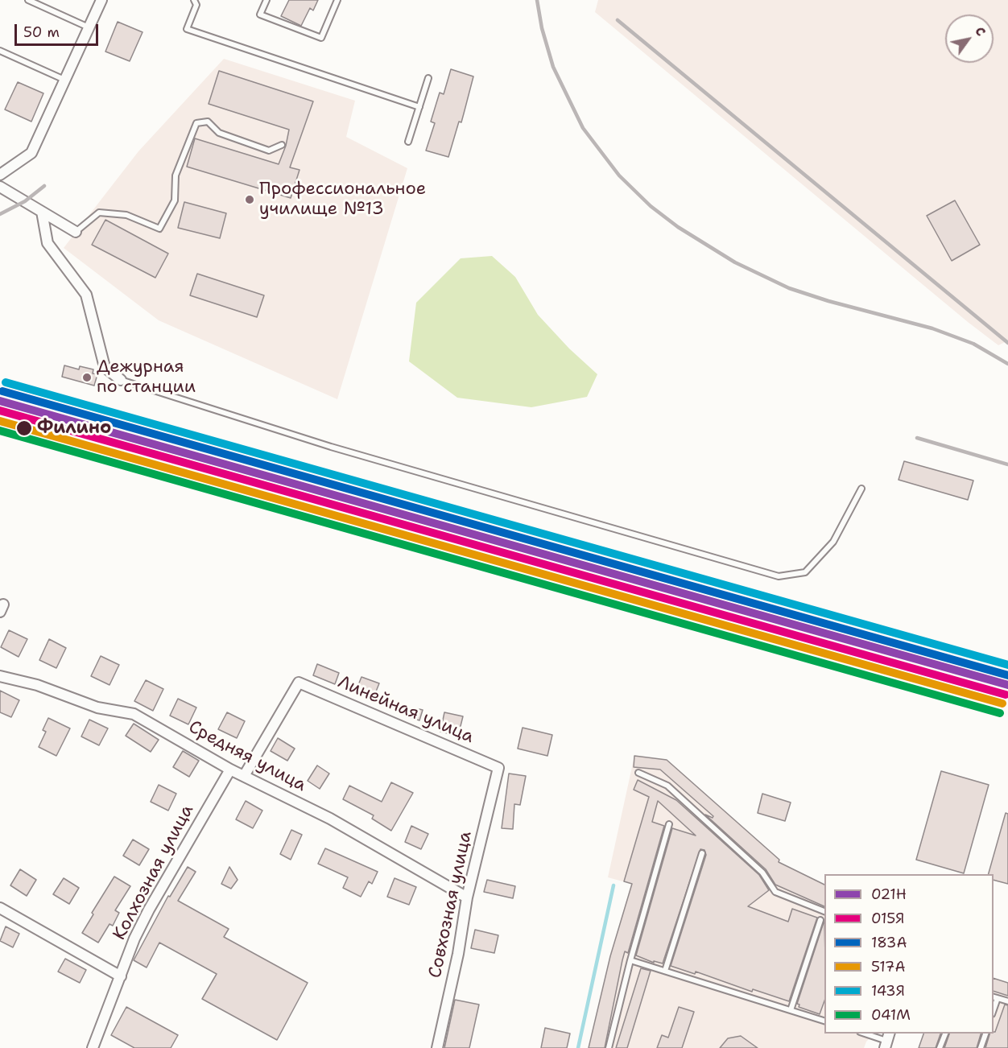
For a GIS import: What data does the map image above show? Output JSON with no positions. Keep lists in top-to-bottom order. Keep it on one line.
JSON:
{"streets":{"street":["Линейная улица","Средняя улица","Колхозная улица","Совхозная улица"]},"crossings":[["Линейная улица","Средняя улица"],["Линейная улица","Совхозная улица"],["Средняя улица","Колхозная улица"],["Средняя улица","Совхозная улица"]],"places":["Профессиональное училище №13","Дежурная по станции","Филино"],"lines":["transit line 143Я","transit line 183А","transit line 021Н","transit line 015Я","transit line 517А","transit line 041М"],"legend":["021Н","015Я","183А","517А","143Я","041М"],"scale_bar":"50 m","north":"top right"}
